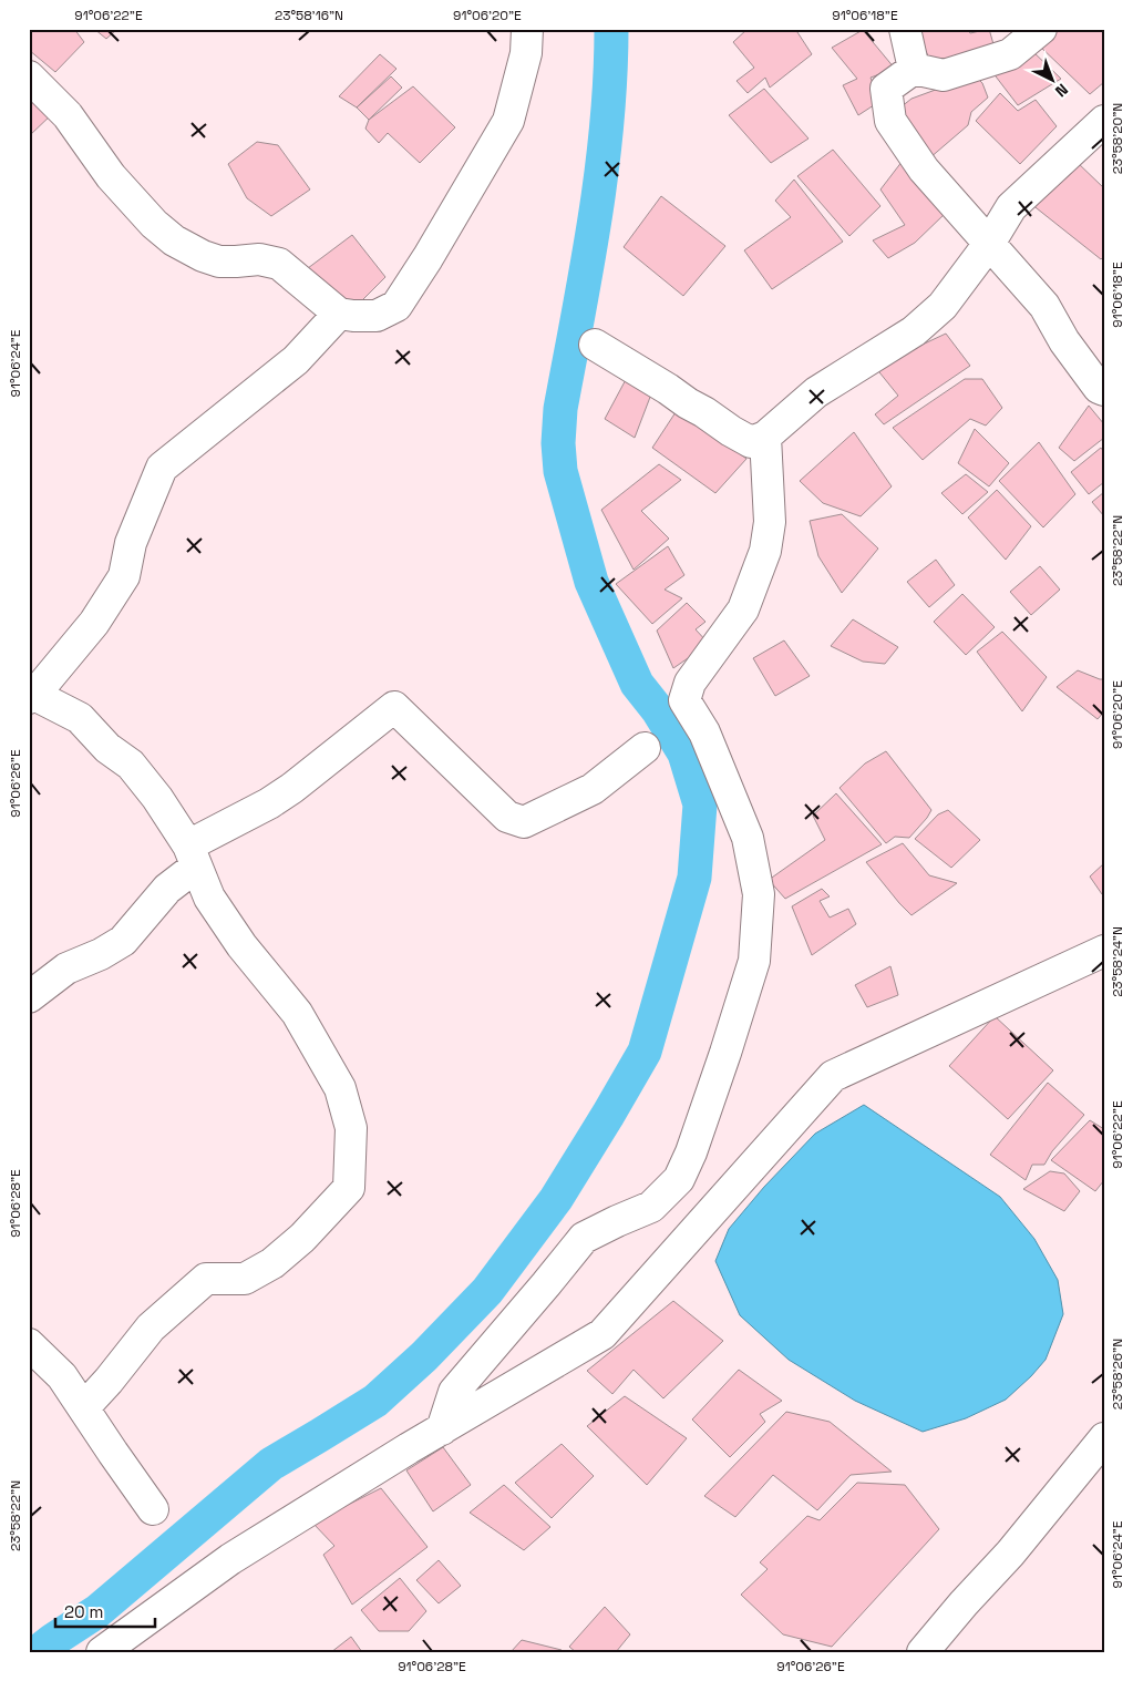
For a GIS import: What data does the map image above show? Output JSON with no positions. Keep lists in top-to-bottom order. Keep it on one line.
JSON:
{"scale_bar":"20 m","north":"bottom right","coordinates":["91°06'22\"E","23°58'16\"N","91°06'20\"E","91°06'18\"E","23°58'20\"N","91°06'24\"E","23°58'22\"N","91°06'26\"E","23°58'24\"N","91°06'28\"E","23°58'26\"N"]}
